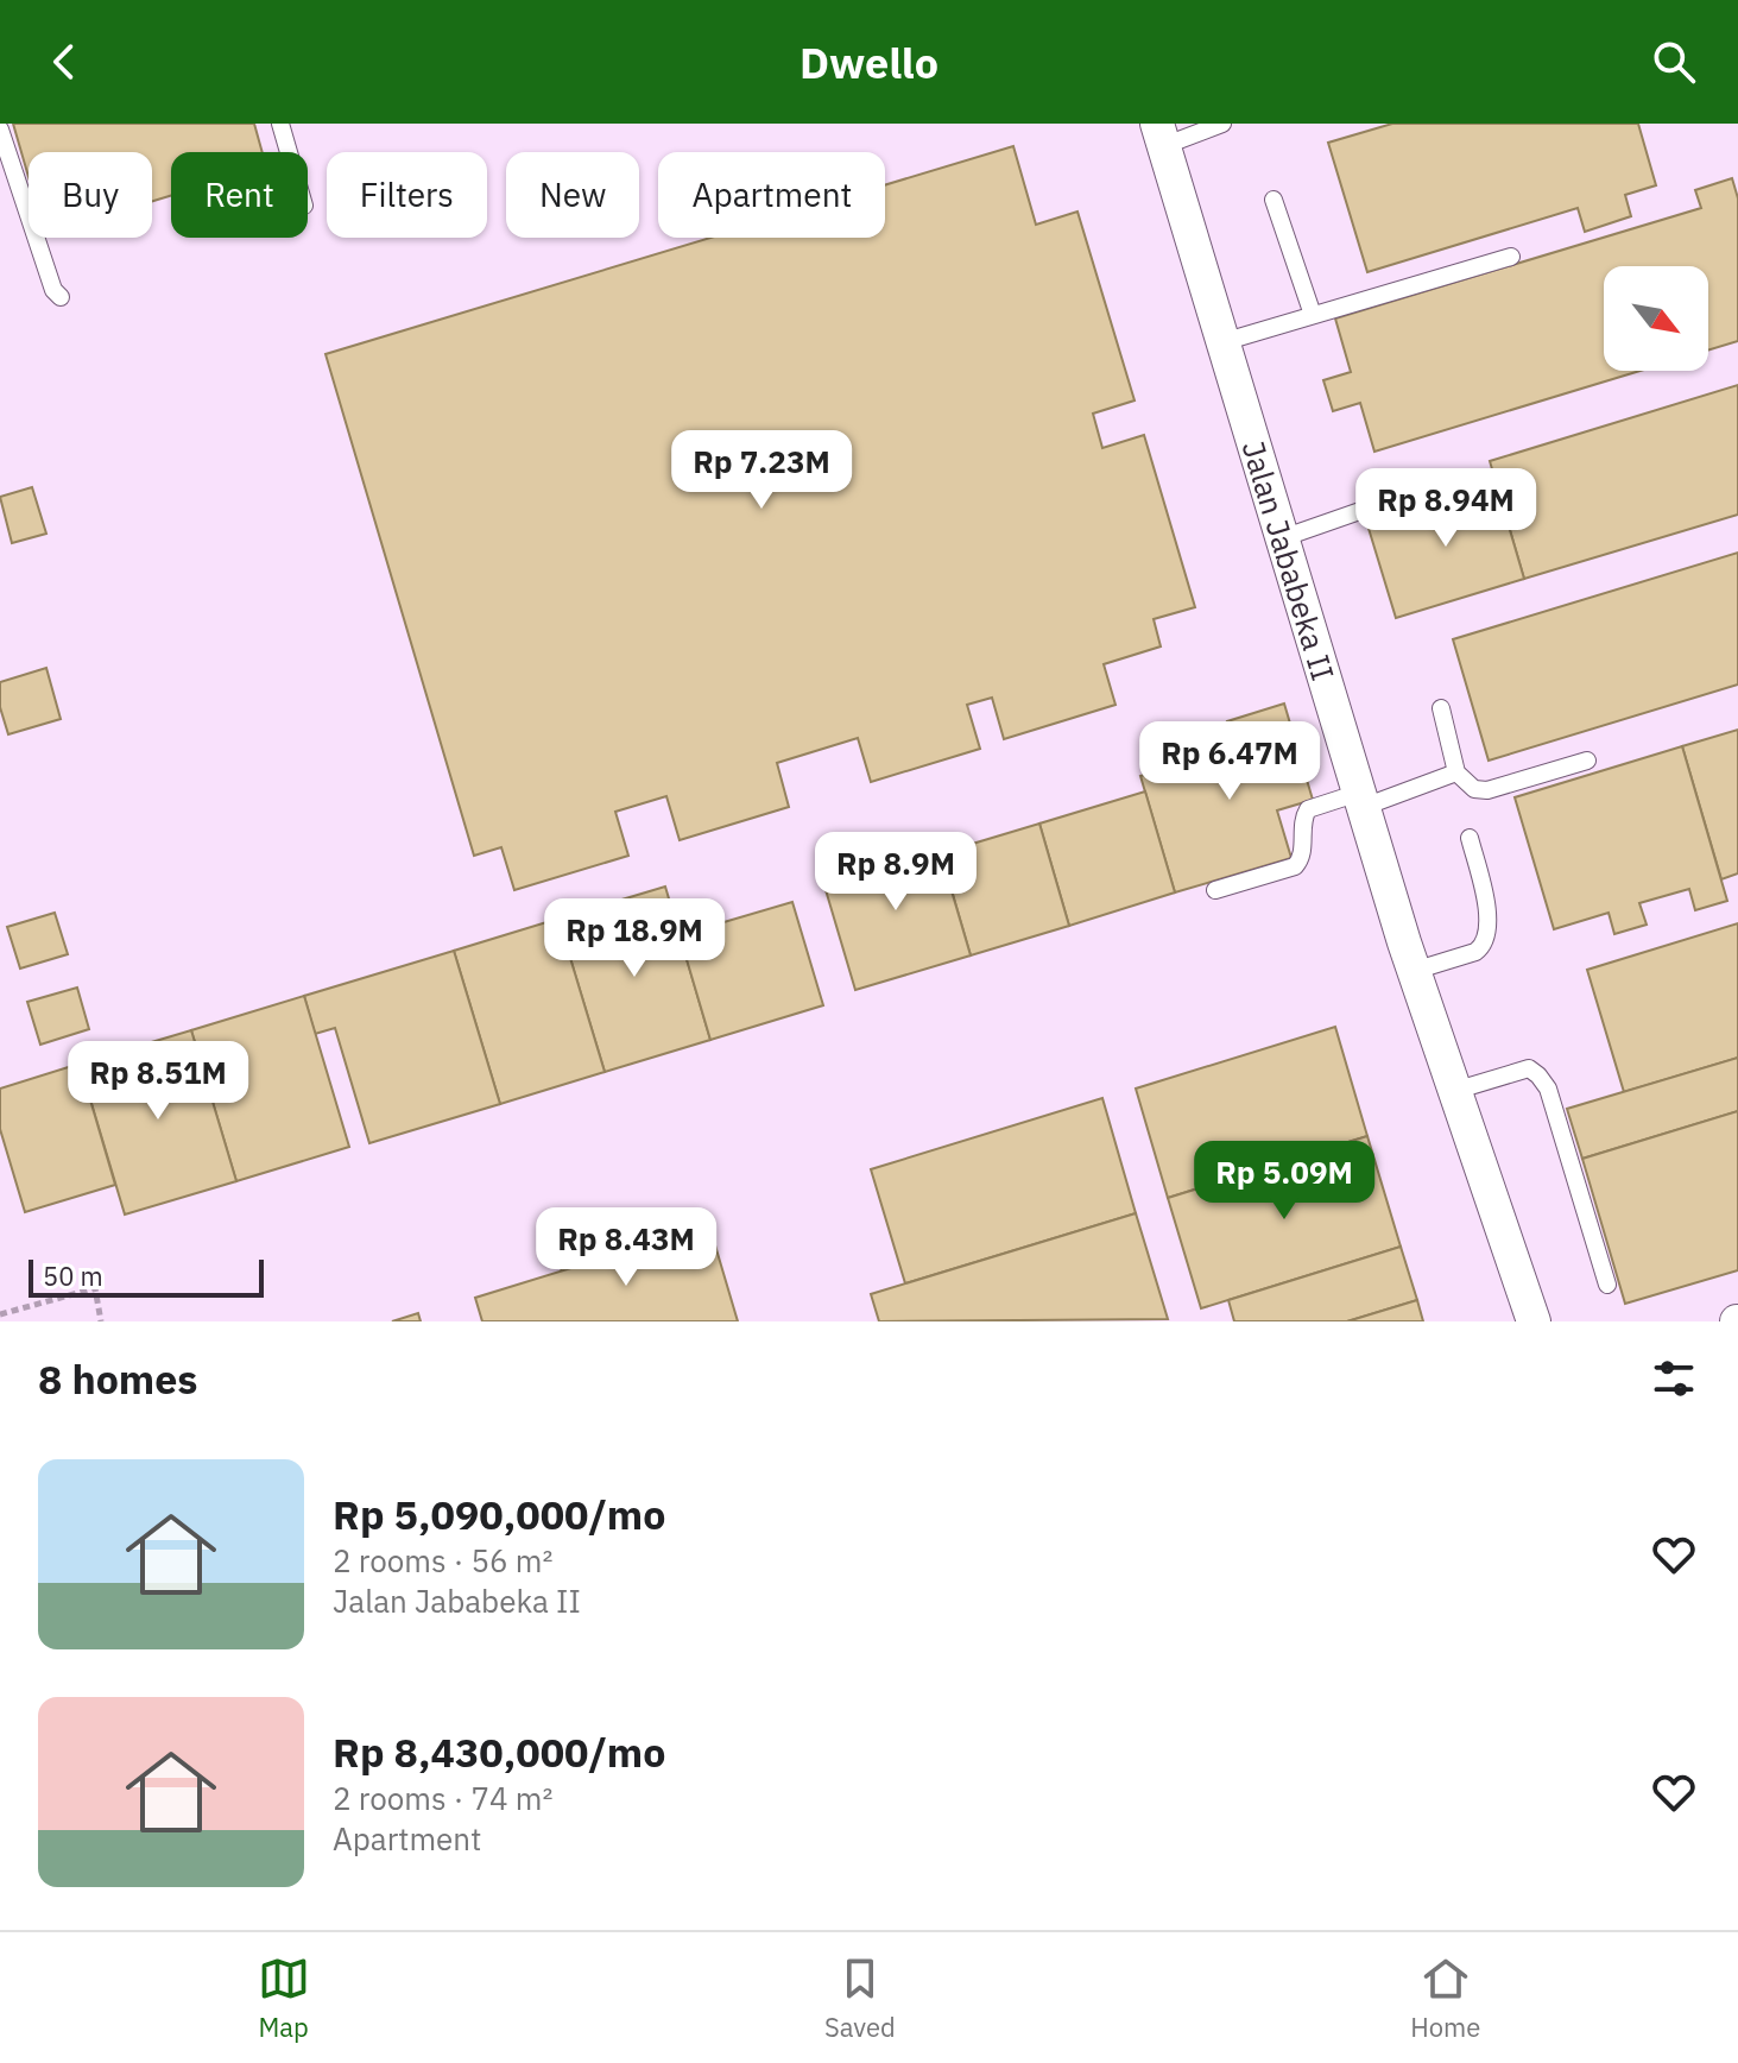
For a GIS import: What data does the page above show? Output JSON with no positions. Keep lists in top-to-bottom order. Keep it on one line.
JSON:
{"streets":{"street":["Jalan Jababeka II"]},"scale_bar":"50 m","north":"bottom right","page":{"header":"Dwello","chip":["Buy","Rent","Filters","New","Apartment"],"price":["Rp 7.23M","Rp 8.94M","Rp 6.47M","Rp 8.9M","Rp 18.9M","Rp 8.51M","Rp 5.09M","Rp 8.43M"],"scale":"50 m","heading":"8 homes","list":[{"name":"Rp 5,090,000/mo","note":"2 rooms · 56 m² · Jalan Jababeka II"},{"name":"Rp 8,430,000/mo","note":"2 rooms · 74 m² · Apartment"}],"tabs":["Map","Saved","Home"]}}
